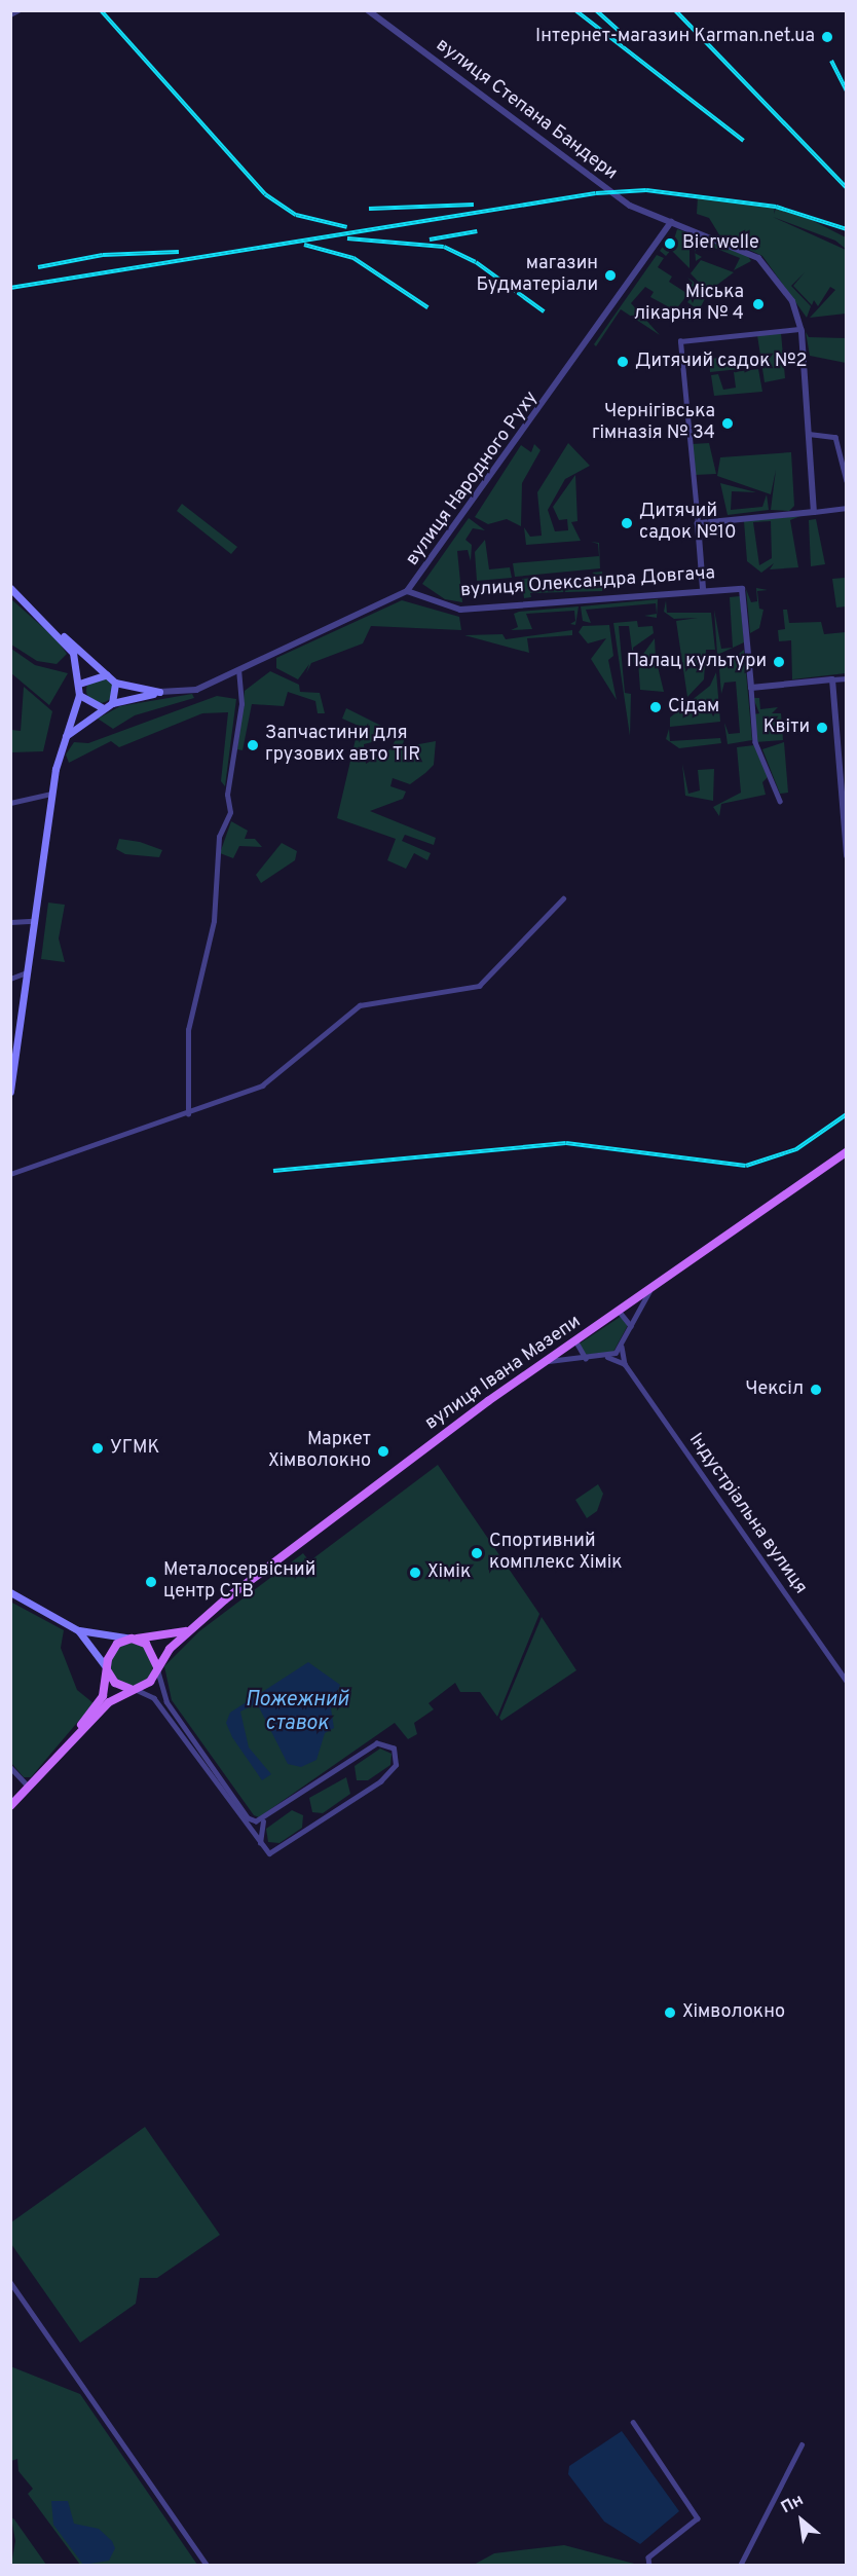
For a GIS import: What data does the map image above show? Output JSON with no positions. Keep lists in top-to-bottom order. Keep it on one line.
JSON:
{"streets":{"main road":["вулиця Івана Мазепи"],"street":["вулиця Степана Бандери","вулиця Народного Руху","вулиця Олександра Довгача","Індустріальна вулиця"]},"crossings":[["вулиця Степана Бандери","вулиця Народного Руху"],["вулиця Народного Руху","вулиця Олександра Довгача"]],"water":["Пожежний ставок"],"places":["Інтернет-магазин Karman.net.ua","Bierwelle","магазин Будматеріали","Міська лікарня № 4","Дитячий садок №2","Чернігівська гімназія № 34","Дитячий садок №10","Палац культури","Сідам","Квіти","Запчастини для грузових авто TIR","Чексіл","УГМК","Маркет Хімволокно","Спортивний комплекс Хімік","Хімік","Металосервісний центр СТВ","Хімволокно"],"north":"top left"}
